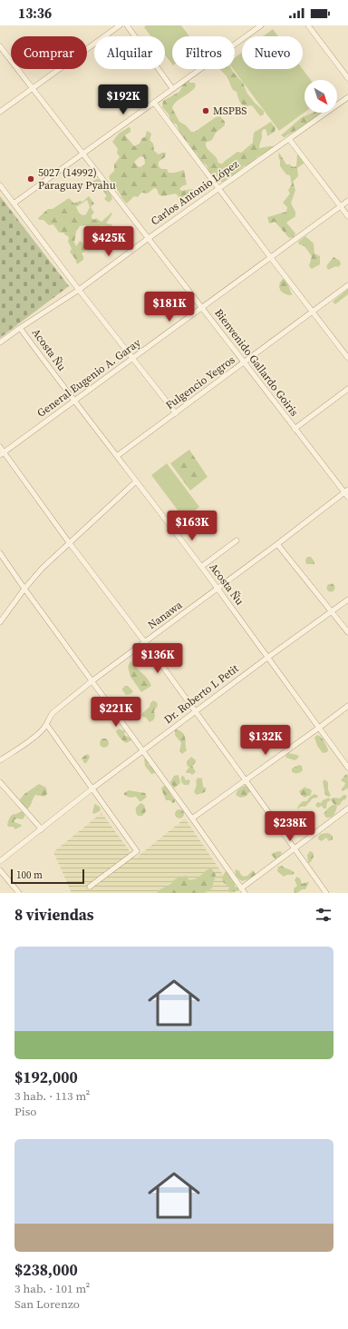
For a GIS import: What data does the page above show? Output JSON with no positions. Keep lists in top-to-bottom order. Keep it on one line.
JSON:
{"streets":{"street":["Carlos Antonio López","Acosta Ñu","Bienvenido Gallardo Goiris","General Eugenio A. Garay","Fulgencio Yegros","Nanawa","Dr. Roberto L Petit"]},"crossings":[["Carlos Antonio López","Acosta Ñu"],["Carlos Antonio López","Bienvenido Gallardo Goiris"],["Acosta Ñu","General Eugenio A. Garay"],["Acosta Ñu","Fulgencio Yegros"],["Acosta Ñu","Nanawa"],["Acosta Ñu","Dr. Roberto L Petit"],["Bienvenido Gallardo Goiris","General Eugenio A. Garay"],["Bienvenido Gallardo Goiris","Fulgencio Yegros"],["Bienvenido Gallardo Goiris","Nanawa"]],"places":["MSPBS","5027 (14992) Paraguay Pyahu"],"scale_bar":"100 m","north":"bottom right","page":{"status":"13:36","chip":["Comprar","Alquilar","Filtros","Nuevo"],"price":["$192K","$425K","$181K","$163K","$136K","$221K","$132K","$238K"],"scale":"100 m","heading":"8 viviendas","list":[{"name":"$192,000","note":"3 hab. · 113 m² · Piso"},{"name":"$238,000","note":"3 hab. · 101 m² · San Lorenzo"}]}}
